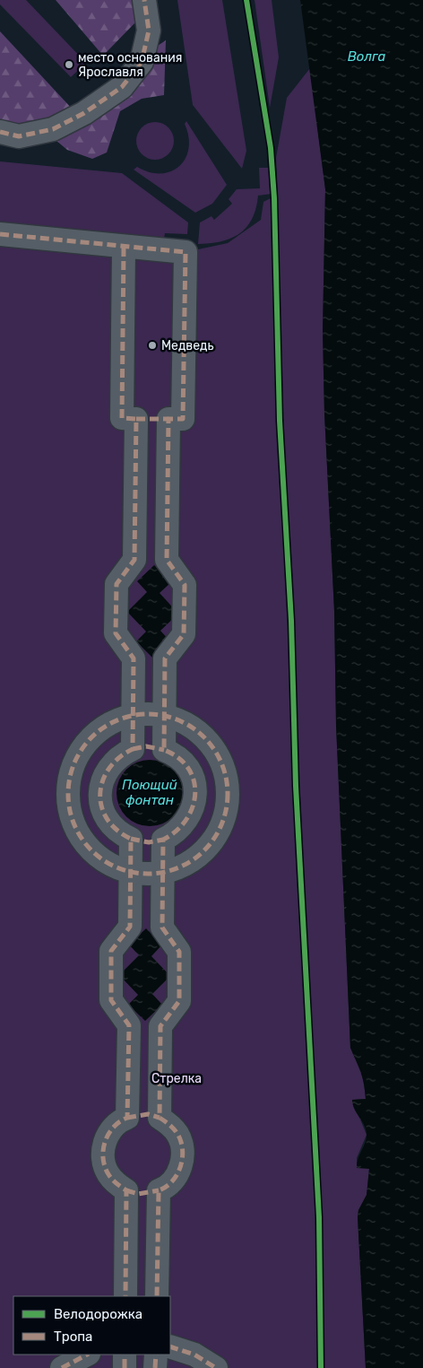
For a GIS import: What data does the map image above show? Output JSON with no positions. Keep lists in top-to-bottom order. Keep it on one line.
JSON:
{"water":["Волга","Поющий фонтан"],"parks":["Стрелка"],"places":["место основания Ярославля","Медведь"],"legend":["Велодорожка","Тропа"]}
